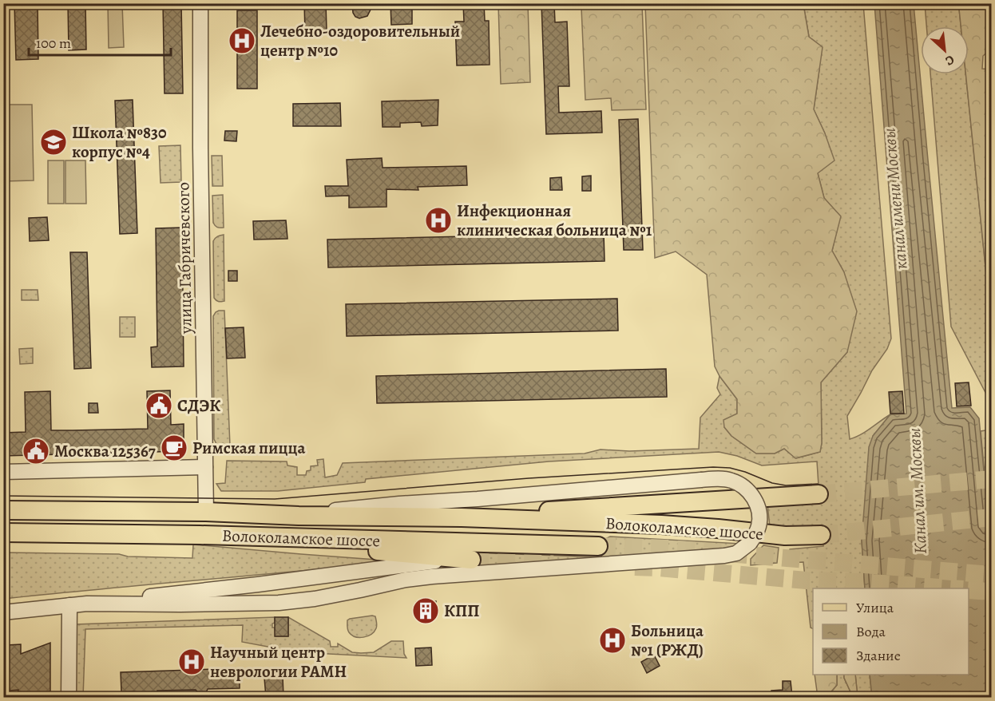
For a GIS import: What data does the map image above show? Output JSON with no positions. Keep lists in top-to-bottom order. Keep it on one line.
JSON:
{"streets":{"main road":["Волоколамское шоссе"],"street":["улица Габричевского"]},"crossings":[["улица Габричевского","Волоколамское шоссе"]],"water":["канал имени Москвы","Канал им. Москвы"],"places":{"hospital":["Лечебно-оздоровительный центр №10","Инфекционная клиническая больница №1","Больница №1 (РЖД)","Научный центр неврологии РАМН"],"school or university":["Школа №830 корпус №4"],"public building":["СДЭК","Москва 125367"],"cafe":["Римская пицца"],"building":["КПП"]},"legend":["Улица","Вода","Здание"],"scale_bar":"100 m","north":"bottom right"}
